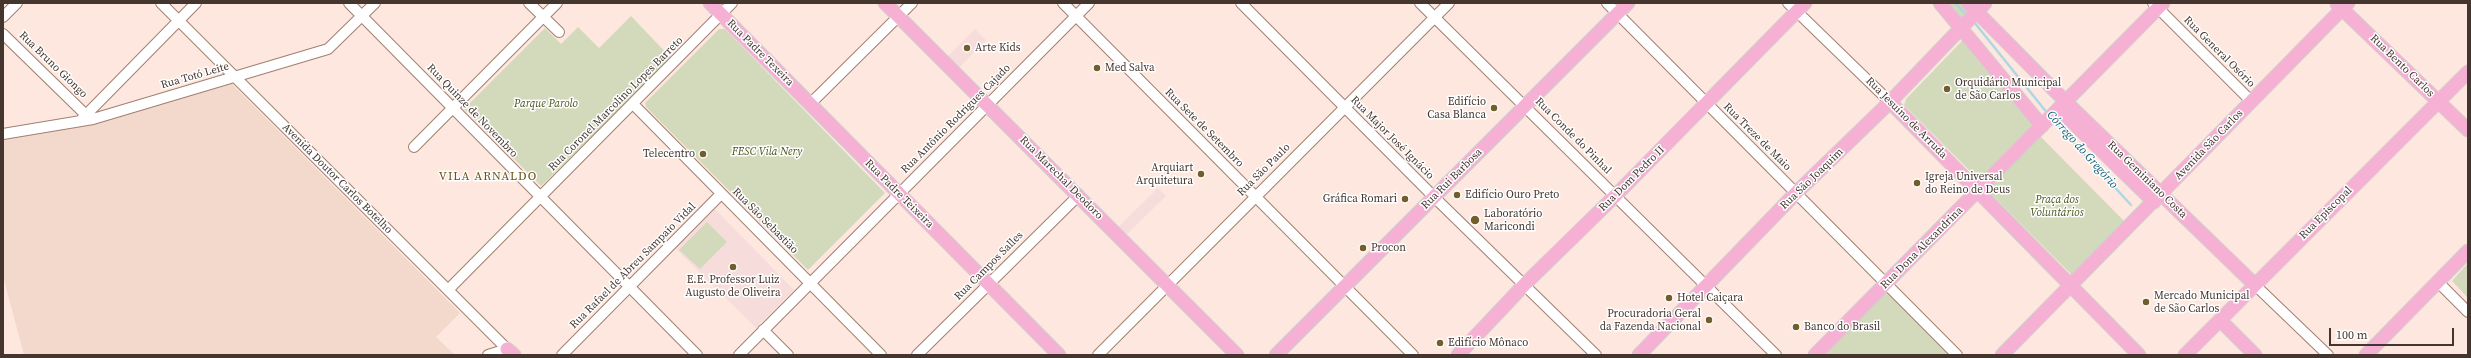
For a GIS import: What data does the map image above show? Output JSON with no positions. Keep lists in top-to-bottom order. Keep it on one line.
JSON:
{"streets":{"main road":["Rua Padre Texeira","Rua Bento Carlos","Rua Jesuíno de Arruda","Avenida São Carlos","Rua Marechal Deodoro","Rua Rui Barbosa","Rua Dom Pedro II","Rua São Joaquim","Rua Geminiano Costa","Rua Padre Teixeira","Rua Episcopal","Rua Dona Alexandrina"],"street":["Rua General Osório","Rua Bruno Giongo","Rua Totó Leite","Rua Coronel Marcolino Lopes Barreto","Rua Quinze de Novembro","Rua Antônio Rodrigues Cajado","Rua Sete de Setembro","Rua Conde do Pinhal","Rua Treze de Maio","Rua Major José Ignácio","Rua São Paulo","Avenida Doutor Carlos Botelho","Rua São Sebastião","Rua Rafael de Abreu Sampaio Vidal","Rua Campos Salles"]},"crossings":[["Rua General Osório","Avenida São Carlos"],["Rua General Osório","Rua Dona Alexandrina"],["Rua Padre Texeira","Rua Coronel Marcolino Lopes Barreto"],["Rua Padre Texeira","Rua Padre Teixeira"],["Rua Bruno Giongo","Rua Totó Leite"],["Rua Bento Carlos","Avenida São Carlos"],["Rua Bento Carlos","Rua Episcopal"],["Rua Totó Leite","Rua Quinze de Novembro"],["Rua Totó Leite","Avenida Doutor Carlos Botelho"],["Rua Coronel Marcolino Lopes Barreto","Rua Quinze de Novembro"],["Rua Coronel Marcolino Lopes Barreto","Avenida Doutor Carlos Botelho"],["Rua Coronel Marcolino Lopes Barreto","Rua São Sebastião"],["Rua Quinze de Novembro","Rua Rafael de Abreu Sampaio Vidal"],["Rua Jesuíno de Arruda","Avenida São Carlos"],["Rua Jesuíno de Arruda","Rua Dom Pedro II"],["Rua Jesuíno de Arruda","Rua São Joaquim"],["Rua Jesuíno de Arruda","Rua Dona Alexandrina"],["Rua Antônio Rodrigues Cajado","Rua Sete de Setembro"],["Rua Antônio Rodrigues Cajado","Rua Marechal Deodoro"],["Rua Antônio Rodrigues Cajado","Rua Padre Teixeira"],["Rua Antônio Rodrigues Cajado","Rua São Sebastião"],["Rua Sete de Setembro","Rua São Paulo"],["Rua Sete de Setembro","Rua Rui Barbosa"],["Rua Conde do Pinhal","Rua São Paulo"],["Rua Conde do Pinhal","Rua Rui Barbosa"],["Rua Conde do Pinhal","Rua Dom Pedro II"],["Rua Conde do Pinhal","Rua São Joaquim"],["Rua Treze de Maio","Rua Rui Barbosa"],["Rua Treze de Maio","Rua Dom Pedro II"],["Rua Treze de Maio","Rua São Joaquim"],["Rua Treze de Maio","Rua Dona Alexandrina"],["Rua Major José Ignácio","Rua São Paulo"],["Rua Major José Ignácio","Rua Rui Barbosa"],["Rua Major José Ignácio","Rua Dom Pedro II"],["Avenida São Carlos","Rua Geminiano Costa"],["Rua São Paulo","Rua Marechal Deodoro"],["Rua Marechal Deodoro","Rua Campos Salles"],["Rua São Joaquim","Rua Geminiano Costa"],["Rua Geminiano Costa","Rua Episcopal"],["Rua Geminiano Costa","Rua Dona Alexandrina"],["Rua Padre Teixeira","Rua Campos Salles"],["Rua São Sebastião","Rua Rafael de Abreu Sampaio Vidal"]],"districts":["VILA ARNALDO"],"water":["Córrego do Gregório"],"parks":["Parque Parolo","FESC Vila Nery","Praça dos Voluntários"],"places":["Arte Kids","Med Salva","Orquidário Municipal de São Carlos","Edifício Casa Blanca","Telecentro","Arquiart Arquitetura","Igreja Universal do Reino de Deus","Edifício Ouro Preto","Gráfica Romari","Laboratório Maricondi","Procon","E.E. Professor Luiz Augusto de Oliveira","Hotel Caiçara","Mercado Municipal de São Carlos","Procuradoria Geral da Fazenda Nacional","Banco do Brasil","Edifício Mônaco"],"scale_bar":"100 m"}
